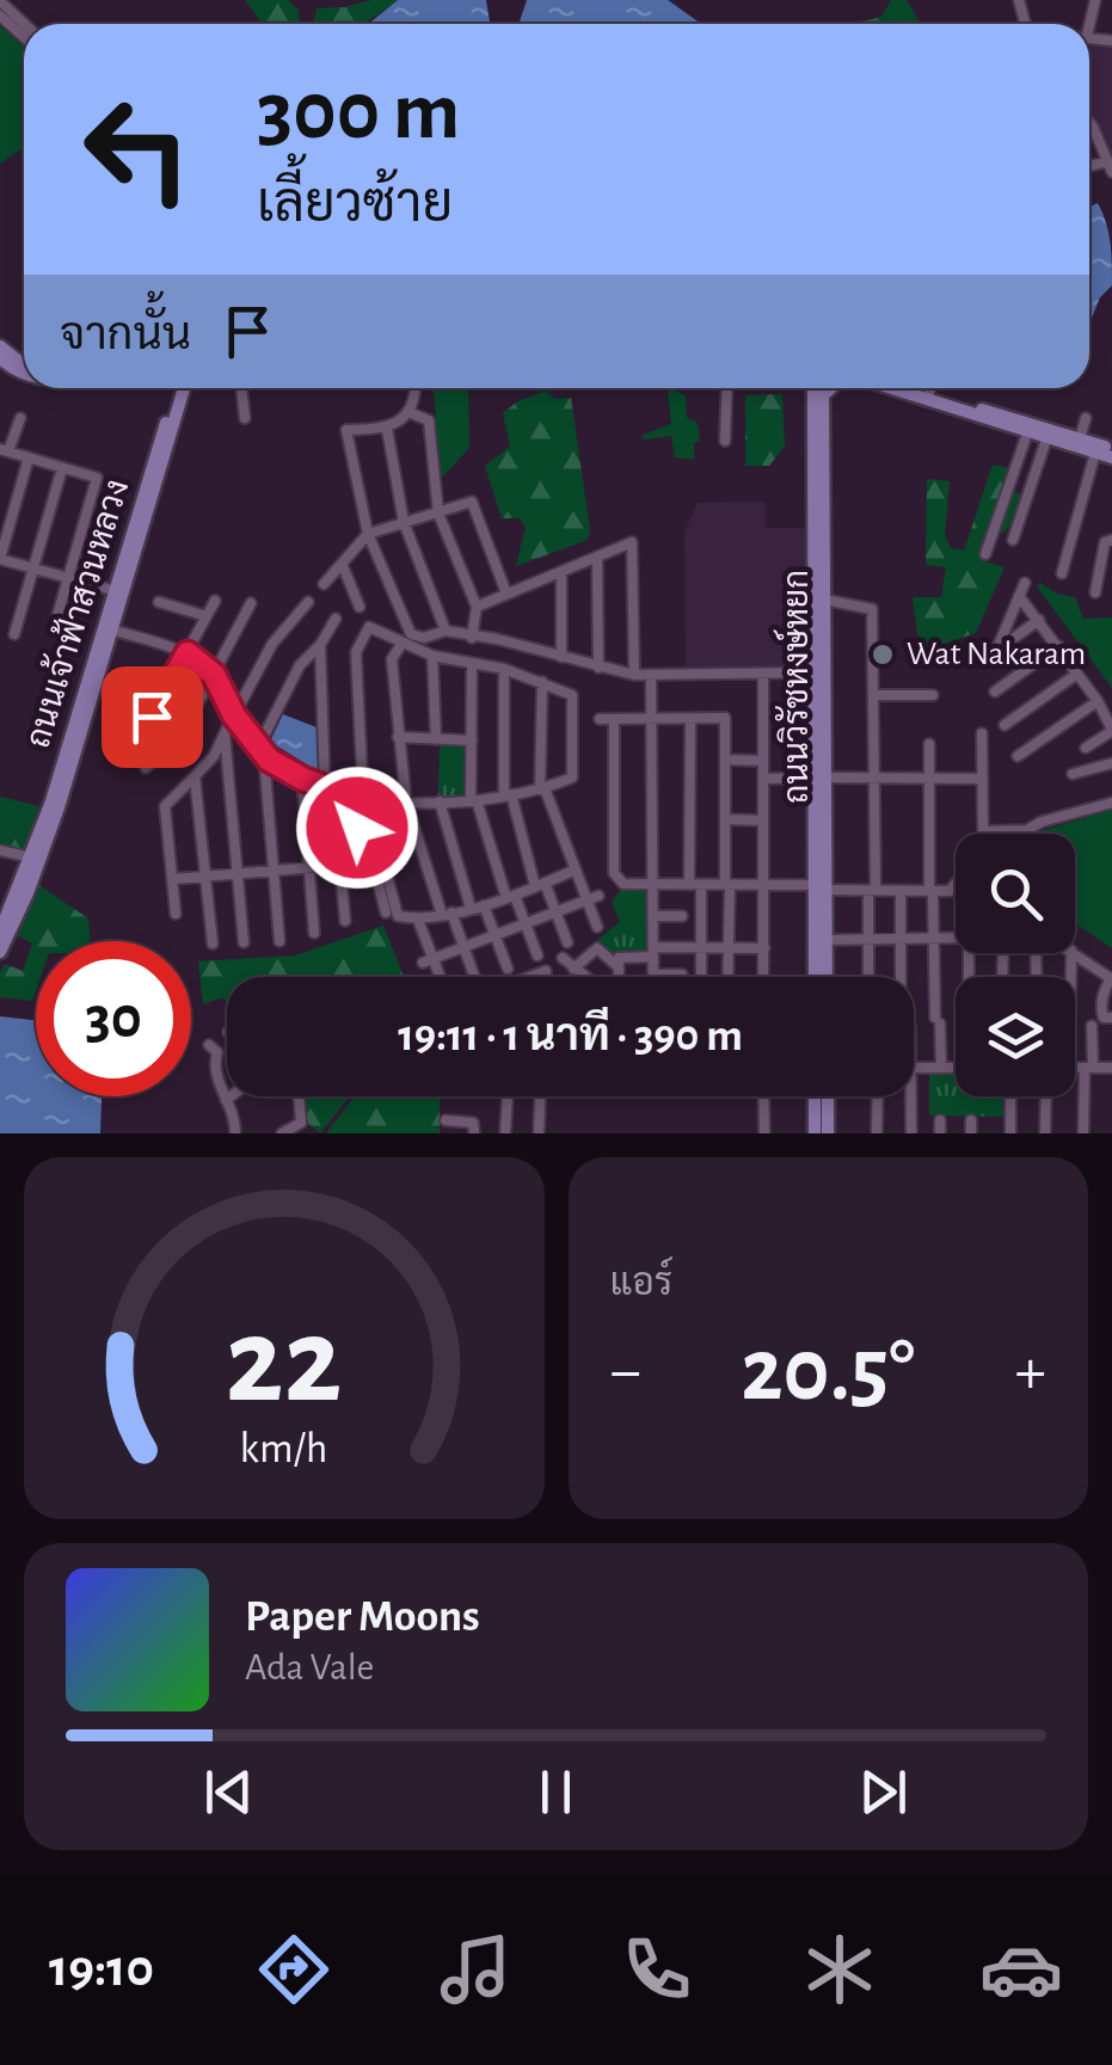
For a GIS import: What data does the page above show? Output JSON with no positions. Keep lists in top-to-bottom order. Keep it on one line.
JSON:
{"streets":{"main road":["ถนนเจ้าฟ้าสวนหลวง","ถนนวิรัชหงษ์หยก"]},"places":["Wat Nakaram"],"page":{"turn":["300 m","เลี้ยวซ้าย"],"then":"จากนั้น","limit":"30","trip":"19:11 · 1 นาที · 390 m","tile":"แอร์","heat":["−","20.5°","+"],"song":["Paper Moons","Ada Vale"],"tabs":"19:10","gauge":["22","km/h"]}}
